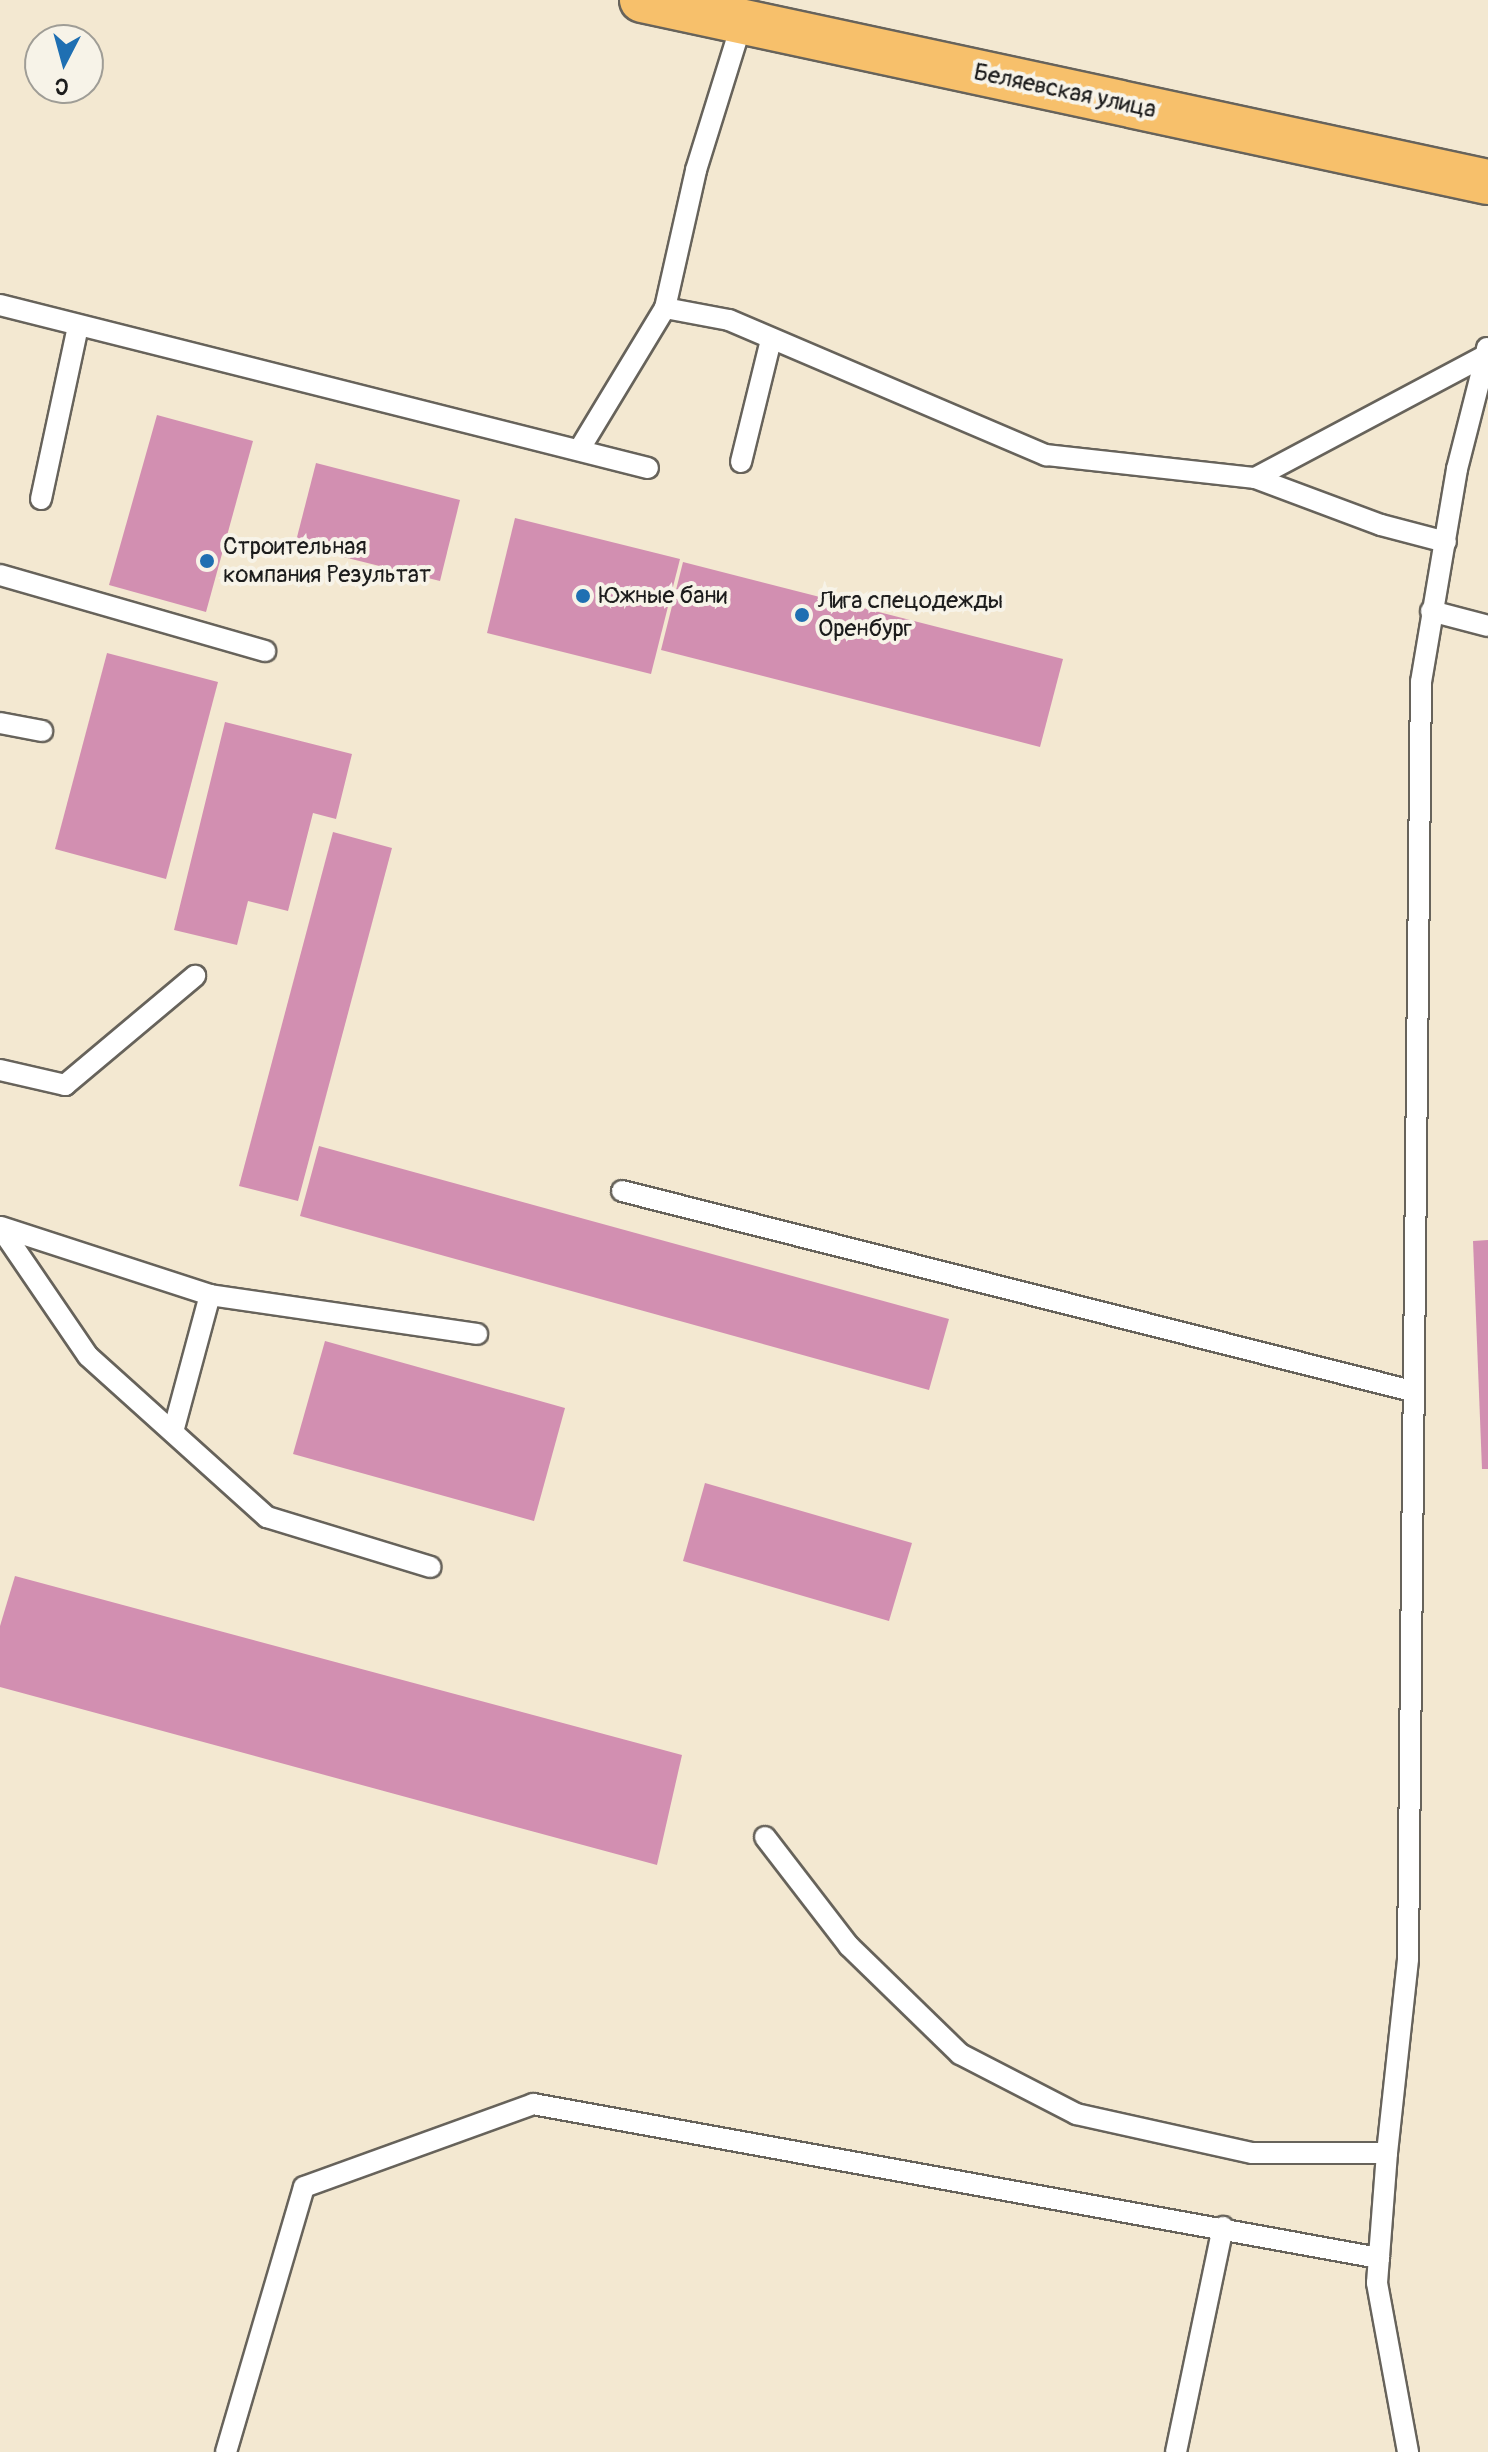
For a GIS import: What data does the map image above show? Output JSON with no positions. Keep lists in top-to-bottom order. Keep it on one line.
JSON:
{"streets":{"main road":["Беляевская улица"]},"places":["Строительная компания Результат","Южные бани","Лига спецодежды Оренбург"],"north":"bottom"}
